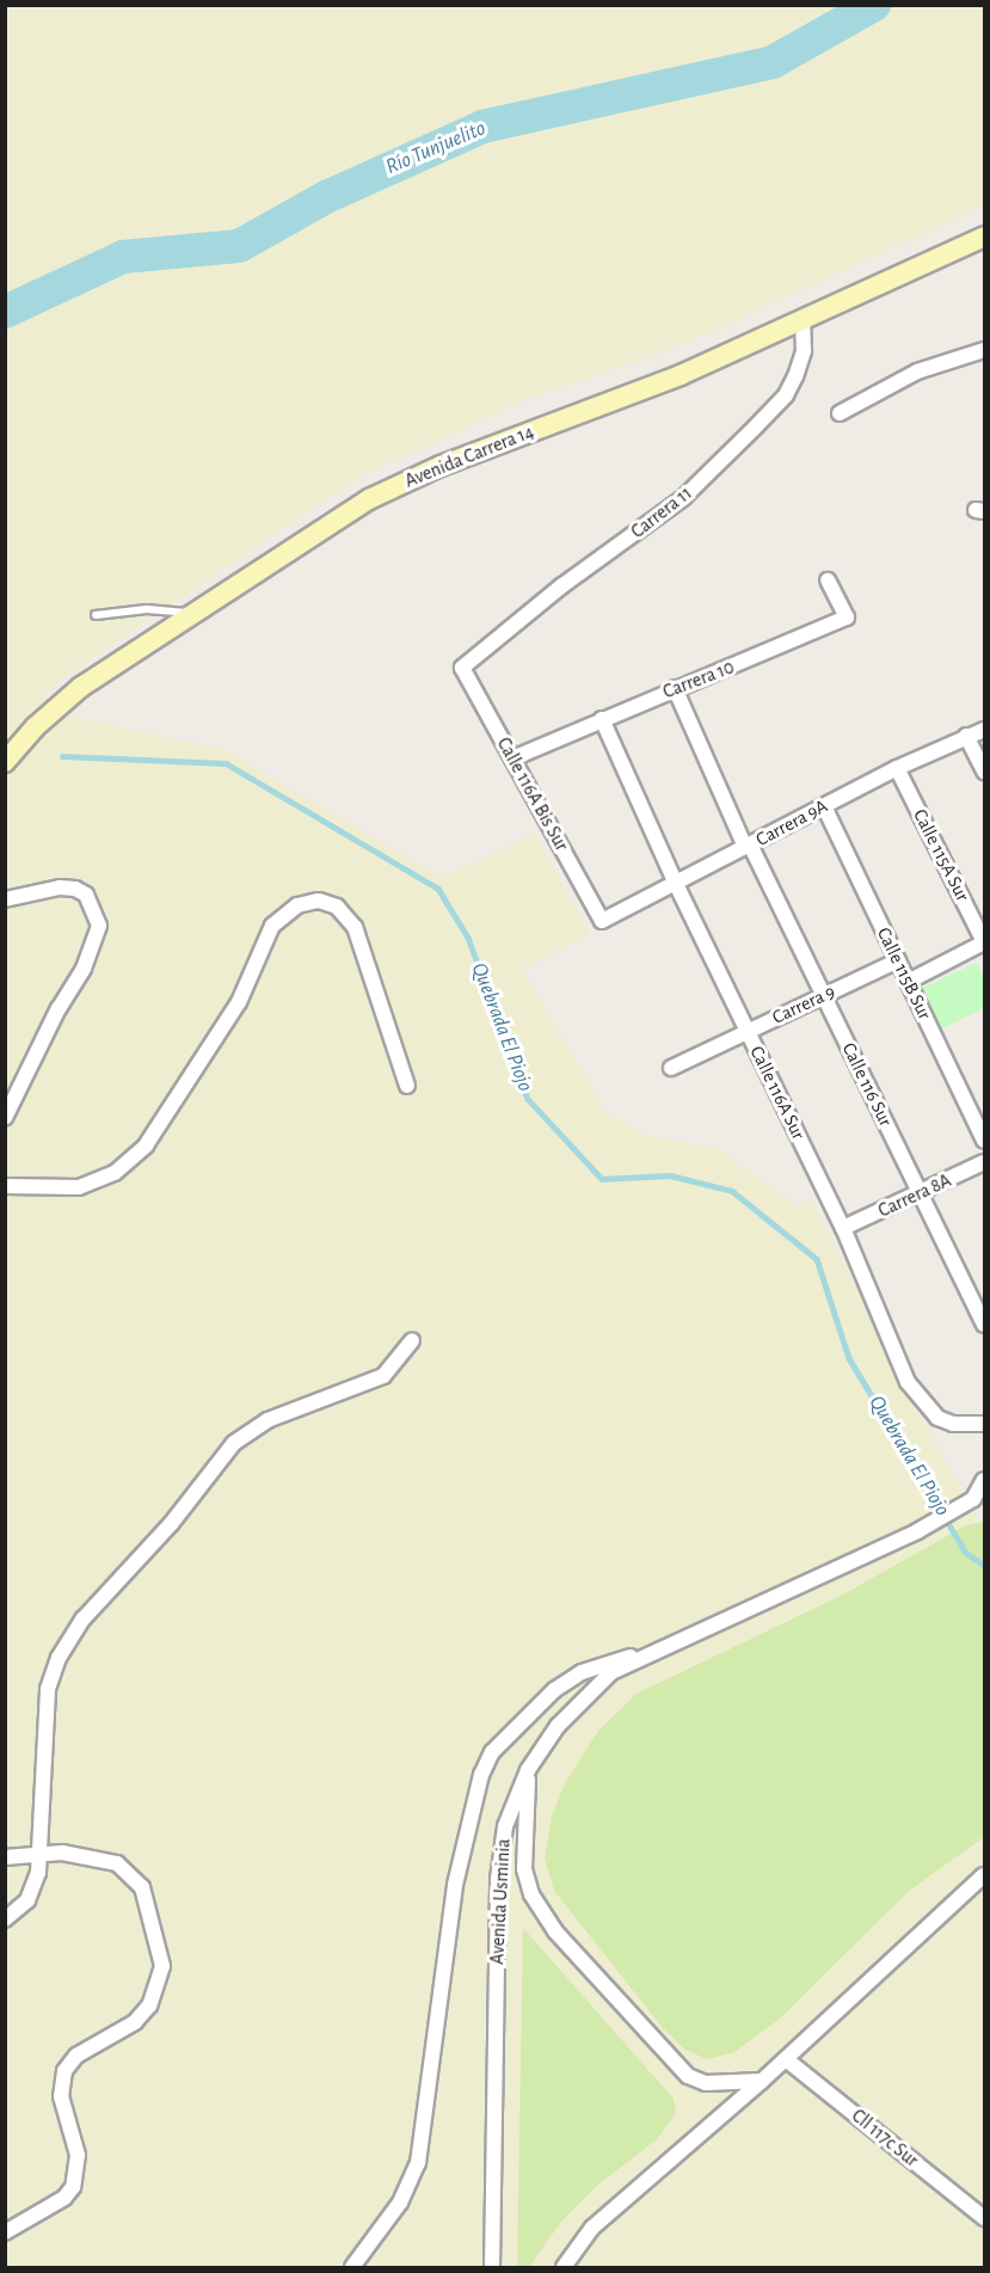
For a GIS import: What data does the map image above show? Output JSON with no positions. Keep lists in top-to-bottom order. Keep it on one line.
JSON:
{"streets":{"main road":["Avenida Carrera 14"],"street":["Carrera 11","Carrera 10","Calle 116A Bis Sur","Carrera 9A","Calle 115A Sur","Calle 115B Sur","Carrera 9","Calle 116 Sur","Calle 116A Sur","Carrera 8A","Avenida Usminia","Cll 117c Sur"]},"crossings":[["Avenida Carrera 14","Carrera 11"],["Carrera 11","Calle 116A Bis Sur"],["Carrera 10","Calle 116A Bis Sur"],["Carrera 10","Calle 116 Sur"],["Carrera 10","Calle 116A Sur"],["Calle 116A Bis Sur","Carrera 9A"],["Carrera 9A","Calle 115A Sur"],["Carrera 9A","Calle 115B Sur"],["Carrera 9A","Calle 116 Sur"],["Carrera 9A","Calle 116A Sur"],["Calle 115B Sur","Carrera 9"],["Carrera 9","Calle 116 Sur"],["Carrera 9","Calle 116A Sur"],["Calle 116 Sur","Carrera 8A"],["Calle 116A Sur","Carrera 8A"]],"water":["Río Tunjuelito","Quebrada El Piojo"]}
